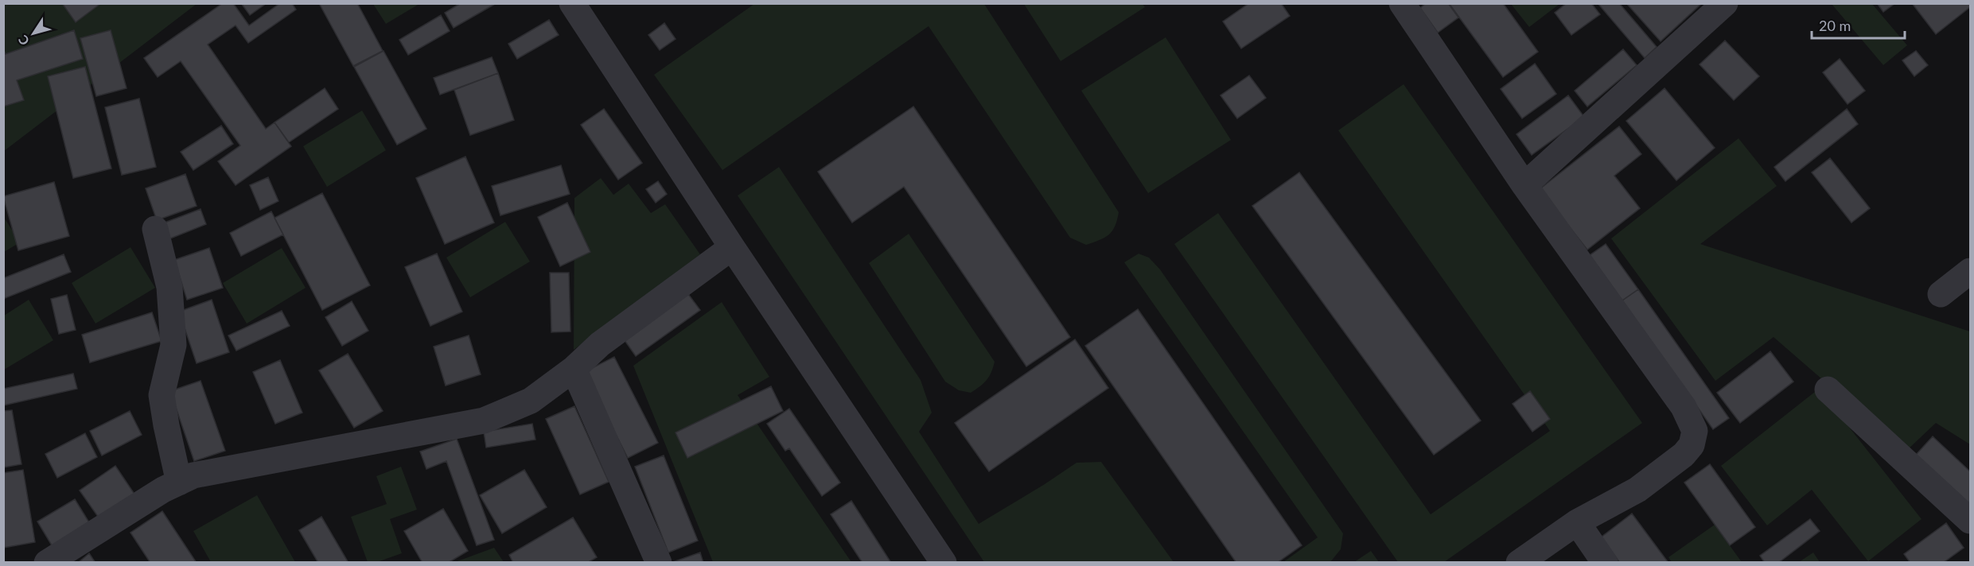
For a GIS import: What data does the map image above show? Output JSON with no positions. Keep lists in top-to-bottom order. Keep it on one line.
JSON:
{"scale_bar":"20 m","north":"bottom left"}
